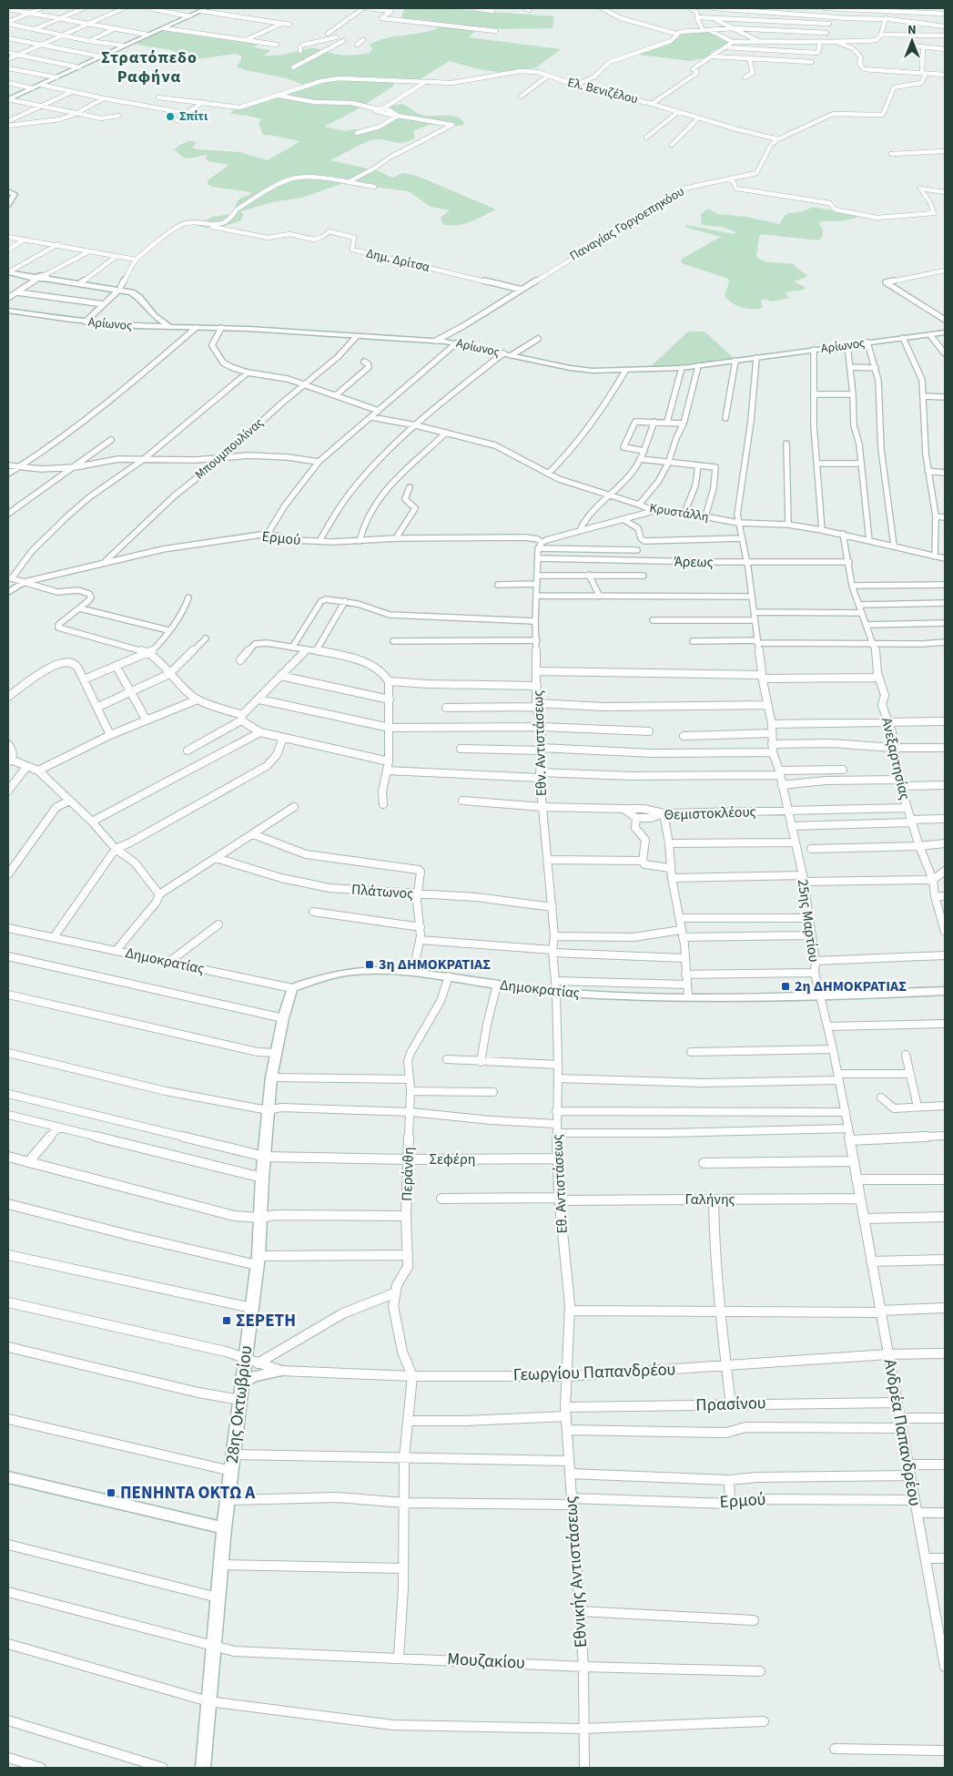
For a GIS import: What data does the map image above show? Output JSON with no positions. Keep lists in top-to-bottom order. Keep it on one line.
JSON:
{"streets":{"street":["Ελ. Βενιζέλου","Παναγίας Γοργοεπηκόου","Δημ. Δρίτσα","Αρίωνος","Μπουμπουλίνας","Κρυστάλλη","Ερμού","Άρεως","Εθν. Αντιστάσεως","Ανεξαρτησίας","Θεμιστοκλέους","Πλάτωνος","25ης Μαρτίου","Δημοκρατίας","Σεφέρη","Περάνθη","Εθ. Αντιστάσεως","Γαλήνης","Γεωργίου Παπανδρέου","28ης Οκτωβρίου","Πρασίνου","Ανδρέα Παπανδρέου","Εθνικής Αντιστάσεως","Μουζακίου"]},"crossings":[["Ελ. Βενιζέλου","Παναγίας Γοργοεπηκόου"],["Παναγίας Γοργοεπηκόου","Δημ. Δρίτσα"],["Παναγίας Γοργοεπηκόου","Αρίωνος"],["Αρίωνος","Μπουμπουλίνας"],["Αρίωνος","25ης Μαρτίου"],["Μπουμπουλίνας","Ερμού"],["Κρυστάλλη","Ανεξαρτησίας"],["Κρυστάλλη","25ης Μαρτίου"],["Ερμού","Εθν. Αντιστάσεως"],["Ερμού","28ης Οκτωβρίου"],["Ερμού","Ανδρέα Παπανδρέου"],["Ερμού","Εθνικής Αντιστάσεως"],["Άρεως","Εθν. Αντιστάσεως"],["Άρεως","Ανεξαρτησίας"],["Άρεως","25ης Μαρτίου"],["Εθν. Αντιστάσεως","Πλάτωνος"],["Εθν. Αντιστάσεως","Δημοκρατίας"],["Εθν. Αντιστάσεως","Εθ. Αντιστάσεως"],["Ανεξαρτησίας","Θεμιστοκλέους"],["Θεμιστοκλέους","25ης Μαρτίου"],["25ης Μαρτίου","Δημοκρατίας"],["25ης Μαρτίου","Γαλήνης"],["25ης Μαρτίου","Ανδρέα Παπανδρέου"],["Δημοκρατίας","Περάνθη"],["Δημοκρατίας","Εθ. Αντιστάσεως"],["Δημοκρατίας","28ης Οκτωβρίου"],["Σεφέρη","Περάνθη"],["Σεφέρη","Εθ. Αντιστάσεως"],["Σεφέρη","28ης Οκτωβρίου"],["Εθ. Αντιστάσεως","Γαλήνης"],["Εθ. Αντιστάσεως","Γεωργίου Παπανδρέου"],["Εθ. Αντιστάσεως","Εθνικής Αντιστάσεως"],["Γαλήνης","Ανδρέα Παπανδρέου"],["Γεωργίου Παπανδρέου","28ης Οκτωβρίου"],["Γεωργίου Παπανδρέου","Ανδρέα Παπανδρέου"],["Γεωργίου Παπανδρέου","Εθνικής Αντιστάσεως"],["28ης Οκτωβρίου","Μουζακίου"],["Πρασίνου","Ανδρέα Παπανδρέου"],["Πρασίνου","Εθνικής Αντιστάσεως"],["Εθνικής Αντιστάσεως","Μουζακίου"]],"districts":["Στρατόπεδο Ραφήνα"],"places":{"other":["Σπίτι"],"transit":["3η ΔΗΜΟΚΡΑΤΙΑΣ","2η ΔΗΜΟΚΡΑΤΙΑΣ","ΣΕΡΕΤΗ","ΠΕΝΗΝΤΑ ΟΚΤΩ Α"]},"north":"top"}
